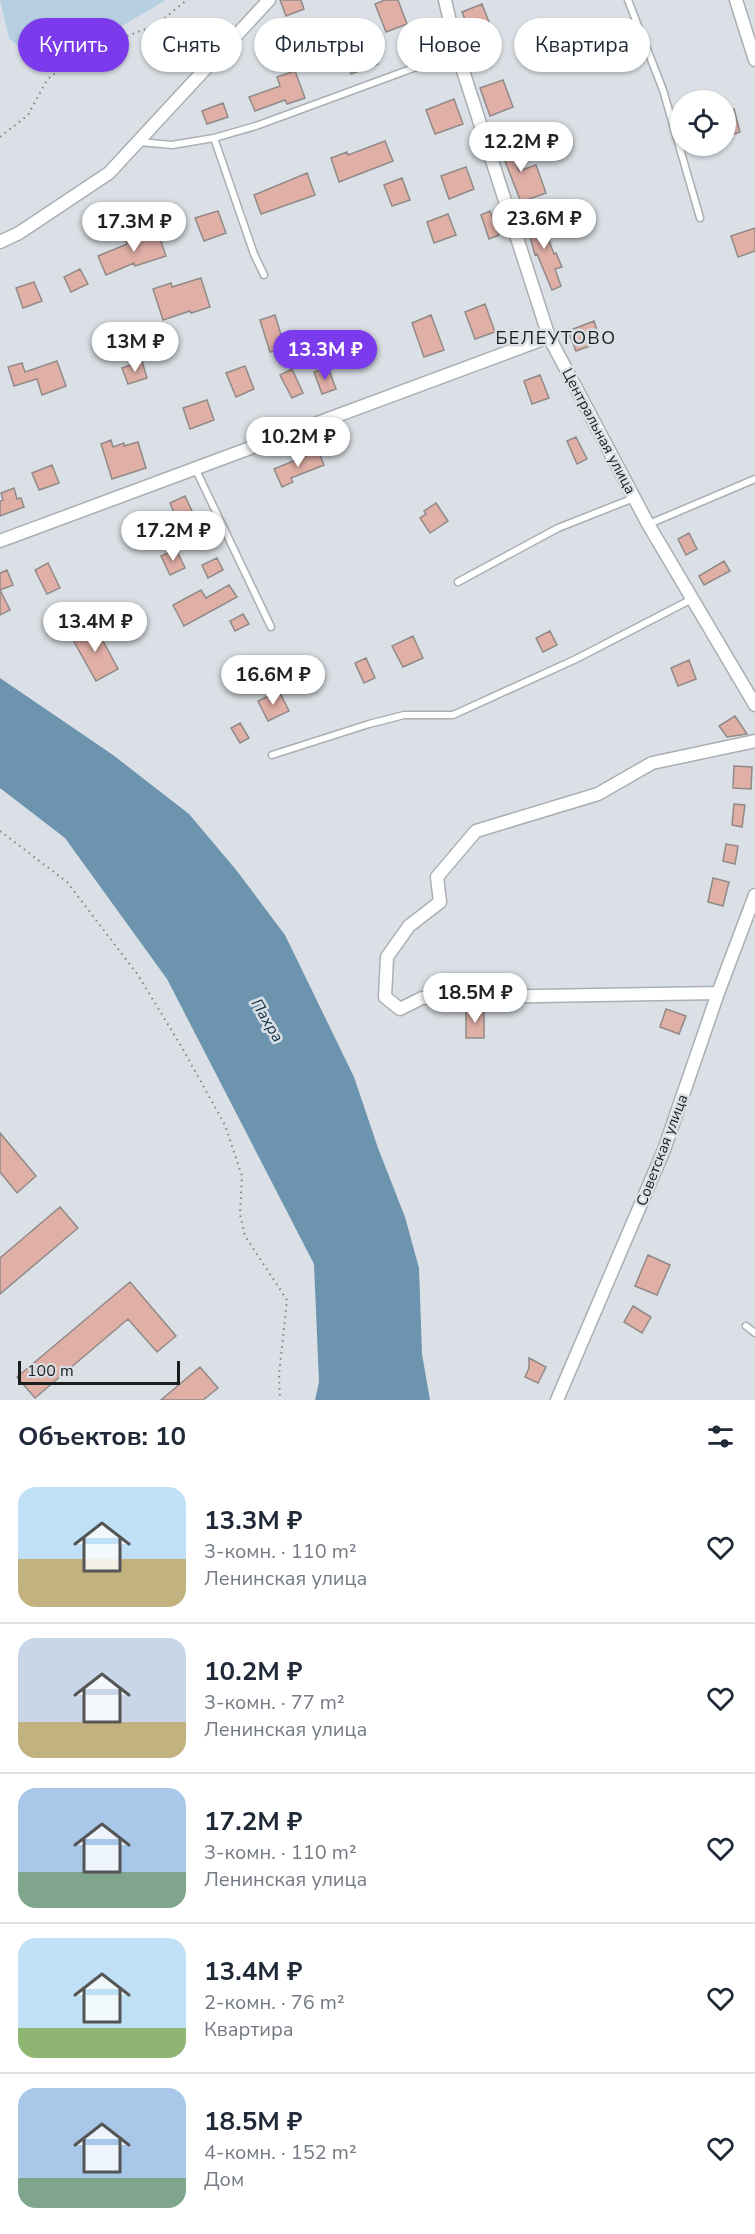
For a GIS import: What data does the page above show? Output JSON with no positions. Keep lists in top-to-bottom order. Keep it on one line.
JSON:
{"streets":{"street":["Центральная улица","Советская улица"]},"districts":["БЕЛЕУТОВО"],"water":["Пахра"],"scale_bar":"100 m","page":{"chip":["Купить","Снять","Фильтры","Новое","Квартира"],"price":["12.2M ₽","23.6M ₽","17.3M ₽","13M ₽","13.3M ₽","10.2M ₽","17.2M ₽","13.4M ₽","16.6M ₽","18.5M ₽"],"scale":"100 m","heading":"Объектов: 10","list":[{"name":"13.3M ₽","note":"3-комн. · 110 m² · Ленинская улица"},{"name":"10.2M ₽","note":"3-комн. · 77 m² · Ленинская улица"},{"name":"17.2M ₽","note":"3-комн. · 110 m² · Ленинская улица"},{"name":"13.4M ₽","note":"2-комн. · 76 m² · Квартира"},{"name":"18.5M ₽","note":"4-комн. · 152 m² · Дом"}]}}
